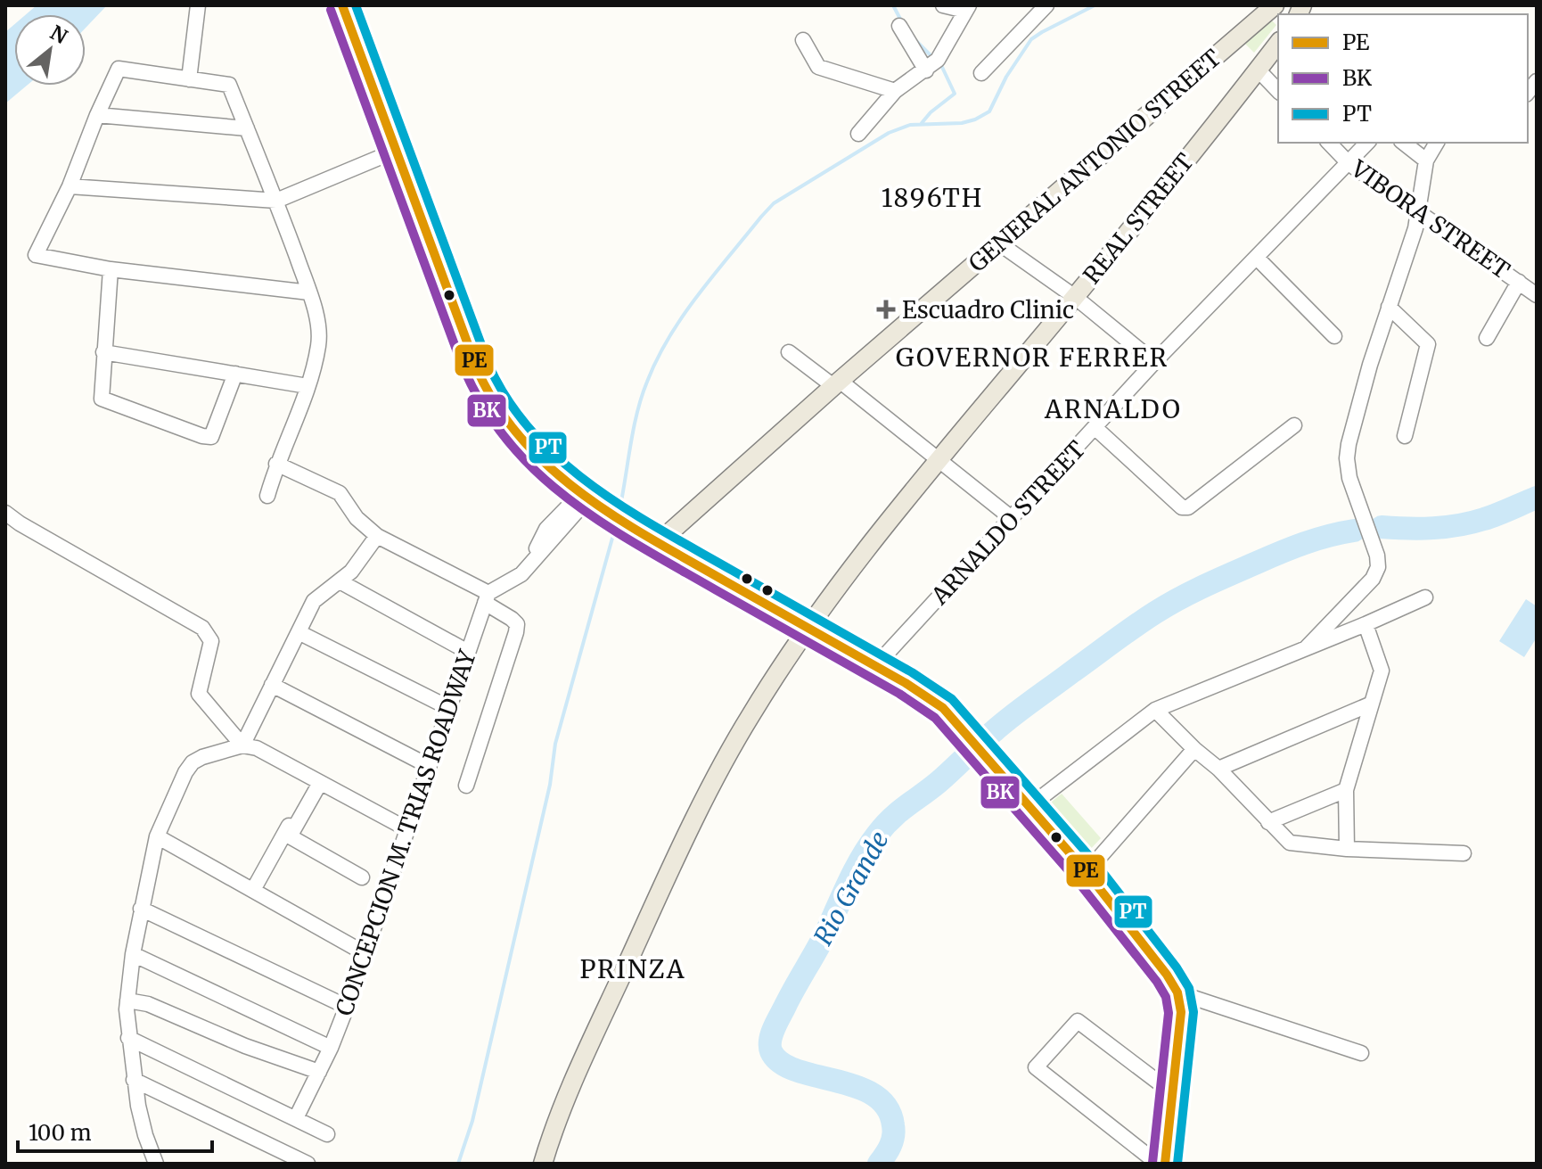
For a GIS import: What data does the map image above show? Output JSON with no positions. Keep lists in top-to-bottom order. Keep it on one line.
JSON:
{"streets":{"main road":["GENERAL ANTONIO STREET","REAL STREET"],"street":["VIBORA STREET","ARNALDO STREET","CONCEPCION M. TRIAS ROADWAY"]},"crossings":[["VIBORA STREET","ARNALDO STREET"]],"districts":["1896TH","GOVERNOR FERRER","ARNALDO","PRINZA"],"water":["Rio Grande"],"places":{"health":["Escuadro Clinic"]},"lines":["transit line PE","transit line PT","transit line BK"],"legend":["PE","BK","PT"],"scale_bar":"100 m","north":"top right"}
